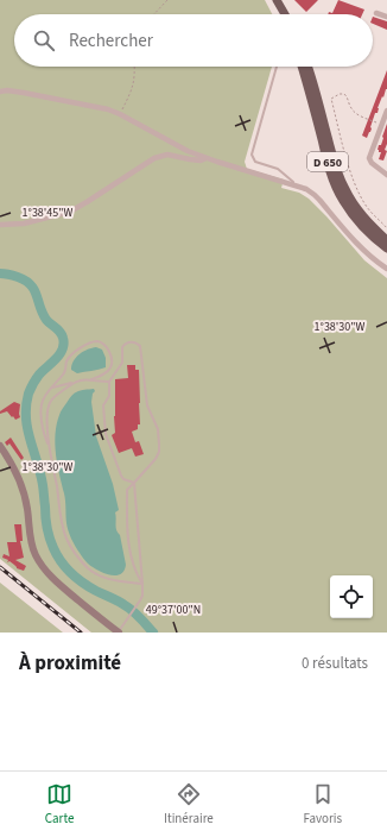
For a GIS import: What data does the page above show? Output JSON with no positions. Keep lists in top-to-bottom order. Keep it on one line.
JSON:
{"streets":{"main road":["D 650"]},"page":{"search":"Rechercher","heading":["À proximité","0 résultats"],"nav":["Carte","Itinéraire","Favoris"]},"coordinates":["1°38'45\"W","1°38'30\"W","49°37'00\"N"]}
